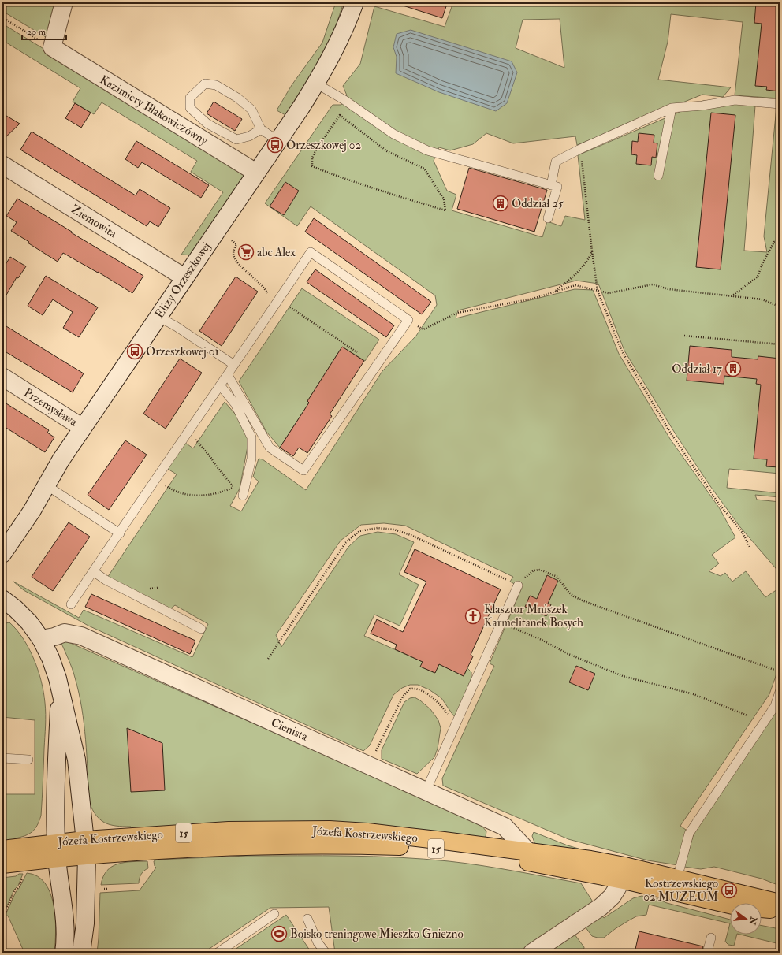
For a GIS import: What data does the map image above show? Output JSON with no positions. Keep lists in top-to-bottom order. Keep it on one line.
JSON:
{"streets":{"main road":["15","Józefa Kostrzewskiego"],"street":["Kazimiery Iłłakowiczówny","Ziemowita","Elizy Orzeszkowej","Przemysława","Cienista"]},"crossings":[["Kazimiery Iłłakowiczówny","Elizy Orzeszkowej"],["Ziemowita","Elizy Orzeszkowej"],["Elizy Orzeszkowej","Przemysława"],["Cienista","Józefa Kostrzewskiego"]],"places":{"bus stop":["Orzeszkowej 02","Orzeszkowej 01","Kostrzewskiego 02 MUZEUM"],"building":["Oddział 25","Oddział 17"],"supermarket":["abc Alex"],"church":["Klasztor Mniszek Karmelitanek Bosych"],"sports":["Boisko treningowe Mieszko Gniezno"]},"scale_bar":"20 m","north":"right"}
